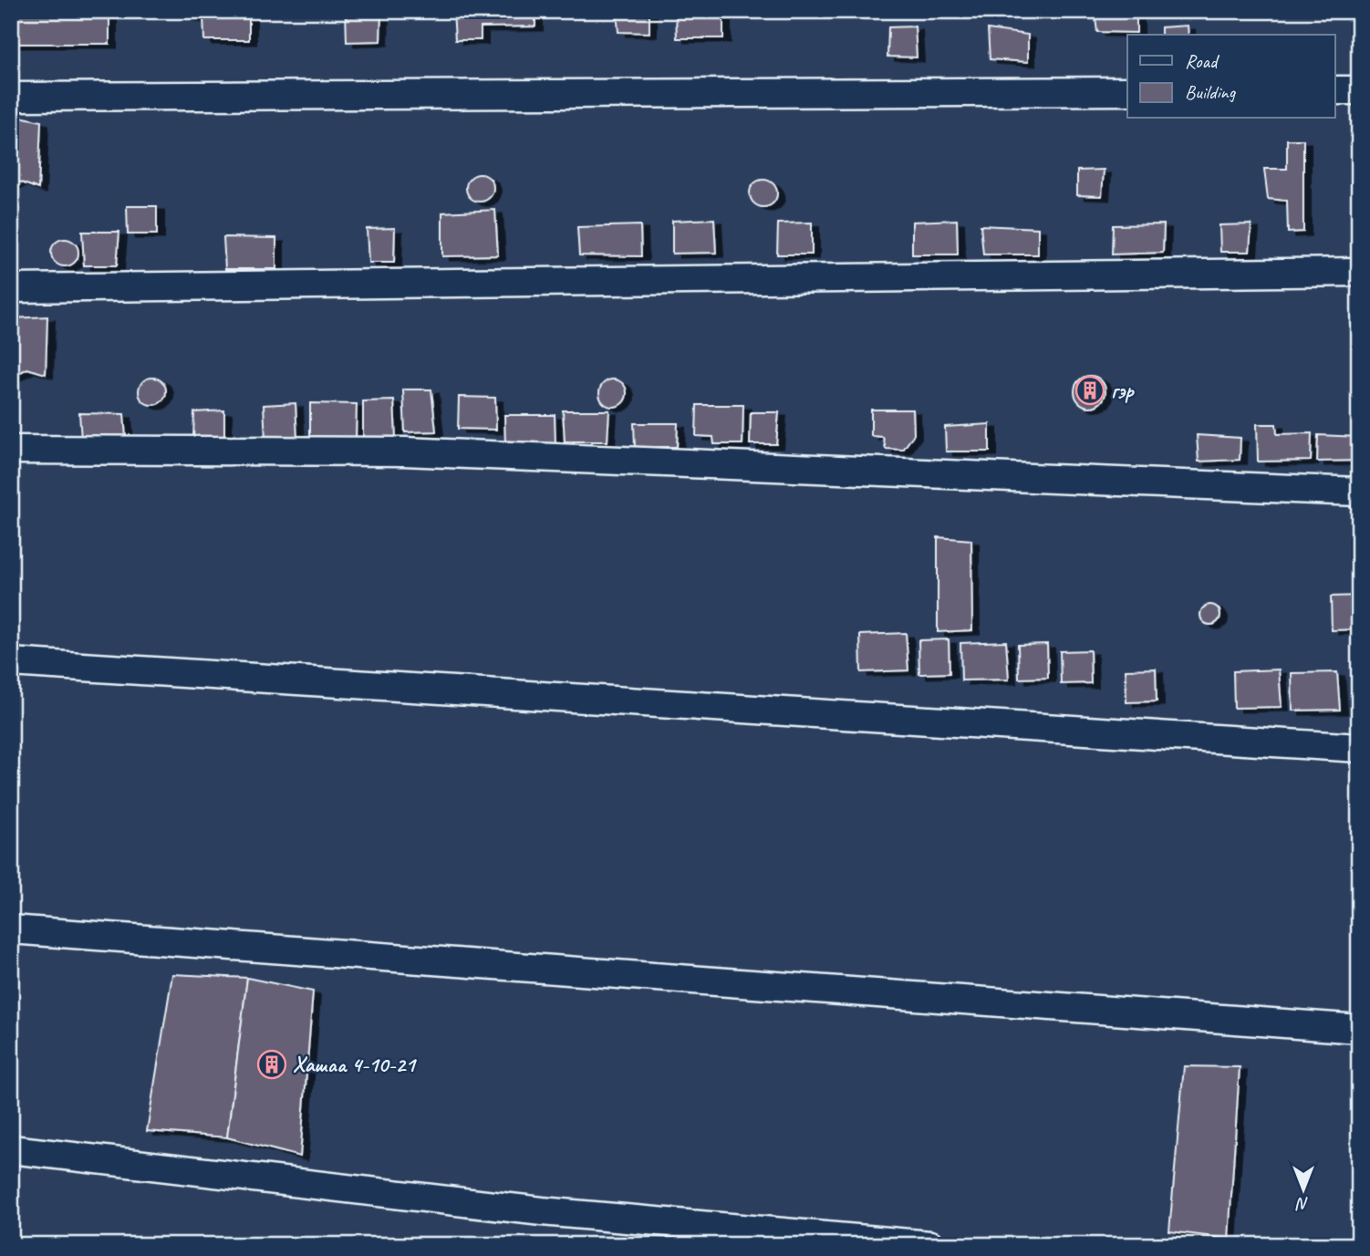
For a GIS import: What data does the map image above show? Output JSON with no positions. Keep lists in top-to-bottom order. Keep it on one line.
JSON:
{"places":{"building":["гэр","Хашаа 4-10-21"]},"legend":["Road","Building"],"north":"bottom"}
